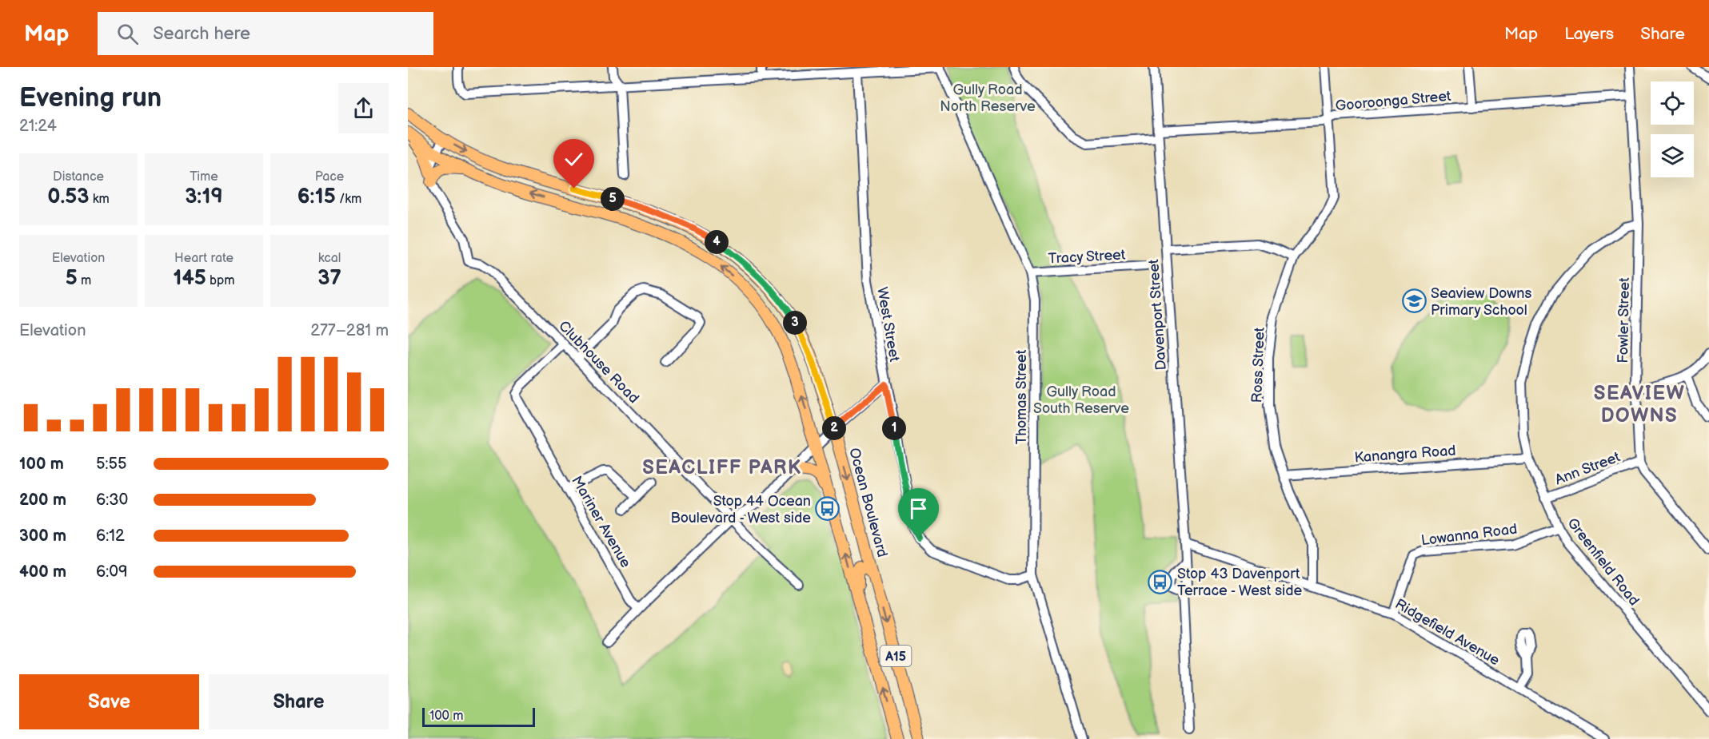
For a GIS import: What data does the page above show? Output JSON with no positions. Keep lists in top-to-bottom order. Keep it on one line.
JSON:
{"streets":{"main road":["Ocean Boulevard","A15"],"street":["Gooroonga Street","Tracy Street","Davenport Street","Fowler Street","West Street","Clubhouse Road","Ross Street","Thomas Street","Kanangra Road","Ann Street","Mariner Avenue","Lowanna Road","Greenfield Road","Ridgefield Avenue"]},"crossings":[["Gooroonga Street","Davenport Street"],["Gooroonga Street","Fowler Street"],["Gooroonga Street","Ross Street"],["Tracy Street","Thomas Street"],["Davenport Street","Ridgefield Avenue"],["Fowler Street","Ann Street"],["Fowler Street","Greenfield Road"],["West Street","Thomas Street"],["Clubhouse Road","Mariner Avenue"],["Ross Street","Kanangra Road"],["Ross Street","Ridgefield Avenue"],["Kanangra Road","Greenfield Road"],["Ann Street","Greenfield Road"],["Lowanna Road","Greenfield Road"],["Lowanna Road","Ridgefield Avenue"]],"districts":["SEAVIEW DOWNS","SEACLIFF PARK"],"parks":["Gully Road North Reserve","Gully Road South Reserve"],"places":{"school or university":["Seaview Downs Primary School"],"bus stop":["Stop 44 Ocean Boulevard - West side","Stop 43 Davenport Terrace - West side"]},"scale_bar":"100 m","page":{"header":"Map","search":"Search here","nav":["Map","Layers","Share"],"heading":["Evening run","21:24"],"stats":[["Distance","0.53 km"],["Time","3:19"],["Pace","6:15 /km"],["Elevation","5 m"],["Heart rate","145 bpm"],["kcal","37"]],"pins":["5","4","3","1","2"],"chart":["Elevation","277–281 m"],"list":[{"name":"100 m","note":"5:55"},{"name":"200 m","note":"6:30"},{"name":"300 m","note":"6:12"},{"name":"400 m","note":"6:09"}],"buttons":["Save","Share"],"scale":"100 m"}}
